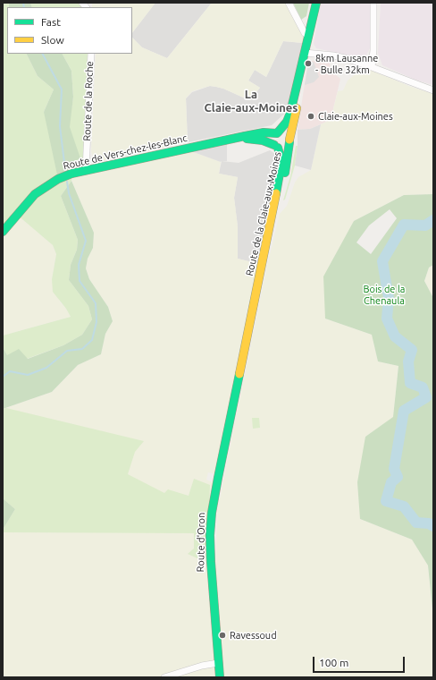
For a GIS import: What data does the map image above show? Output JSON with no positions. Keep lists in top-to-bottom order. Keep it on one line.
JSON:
{"streets":{"main road":["Route de Vers-chez-les-Blanc","Route de la Claie-aux-Moines","Route d'Oron"],"street":["Route de la Roche"]},"crossings":[["Route de la Roche","Route de Vers-chez-les-Blanc"],["Route de Vers-chez-les-Blanc","Route de la Claie-aux-Moines"],["Route de la Claie-aux-Moines","Route d'Oron"]],"districts":["La Claie-aux-Moines"],"parks":["Bois de la Chenaula"],"places":["8km Lausanne - Bulle 32km","Claie-aux-Moines","Ravessoud"],"legend":["Fast","Slow"],"scale_bar":"100 m"}
